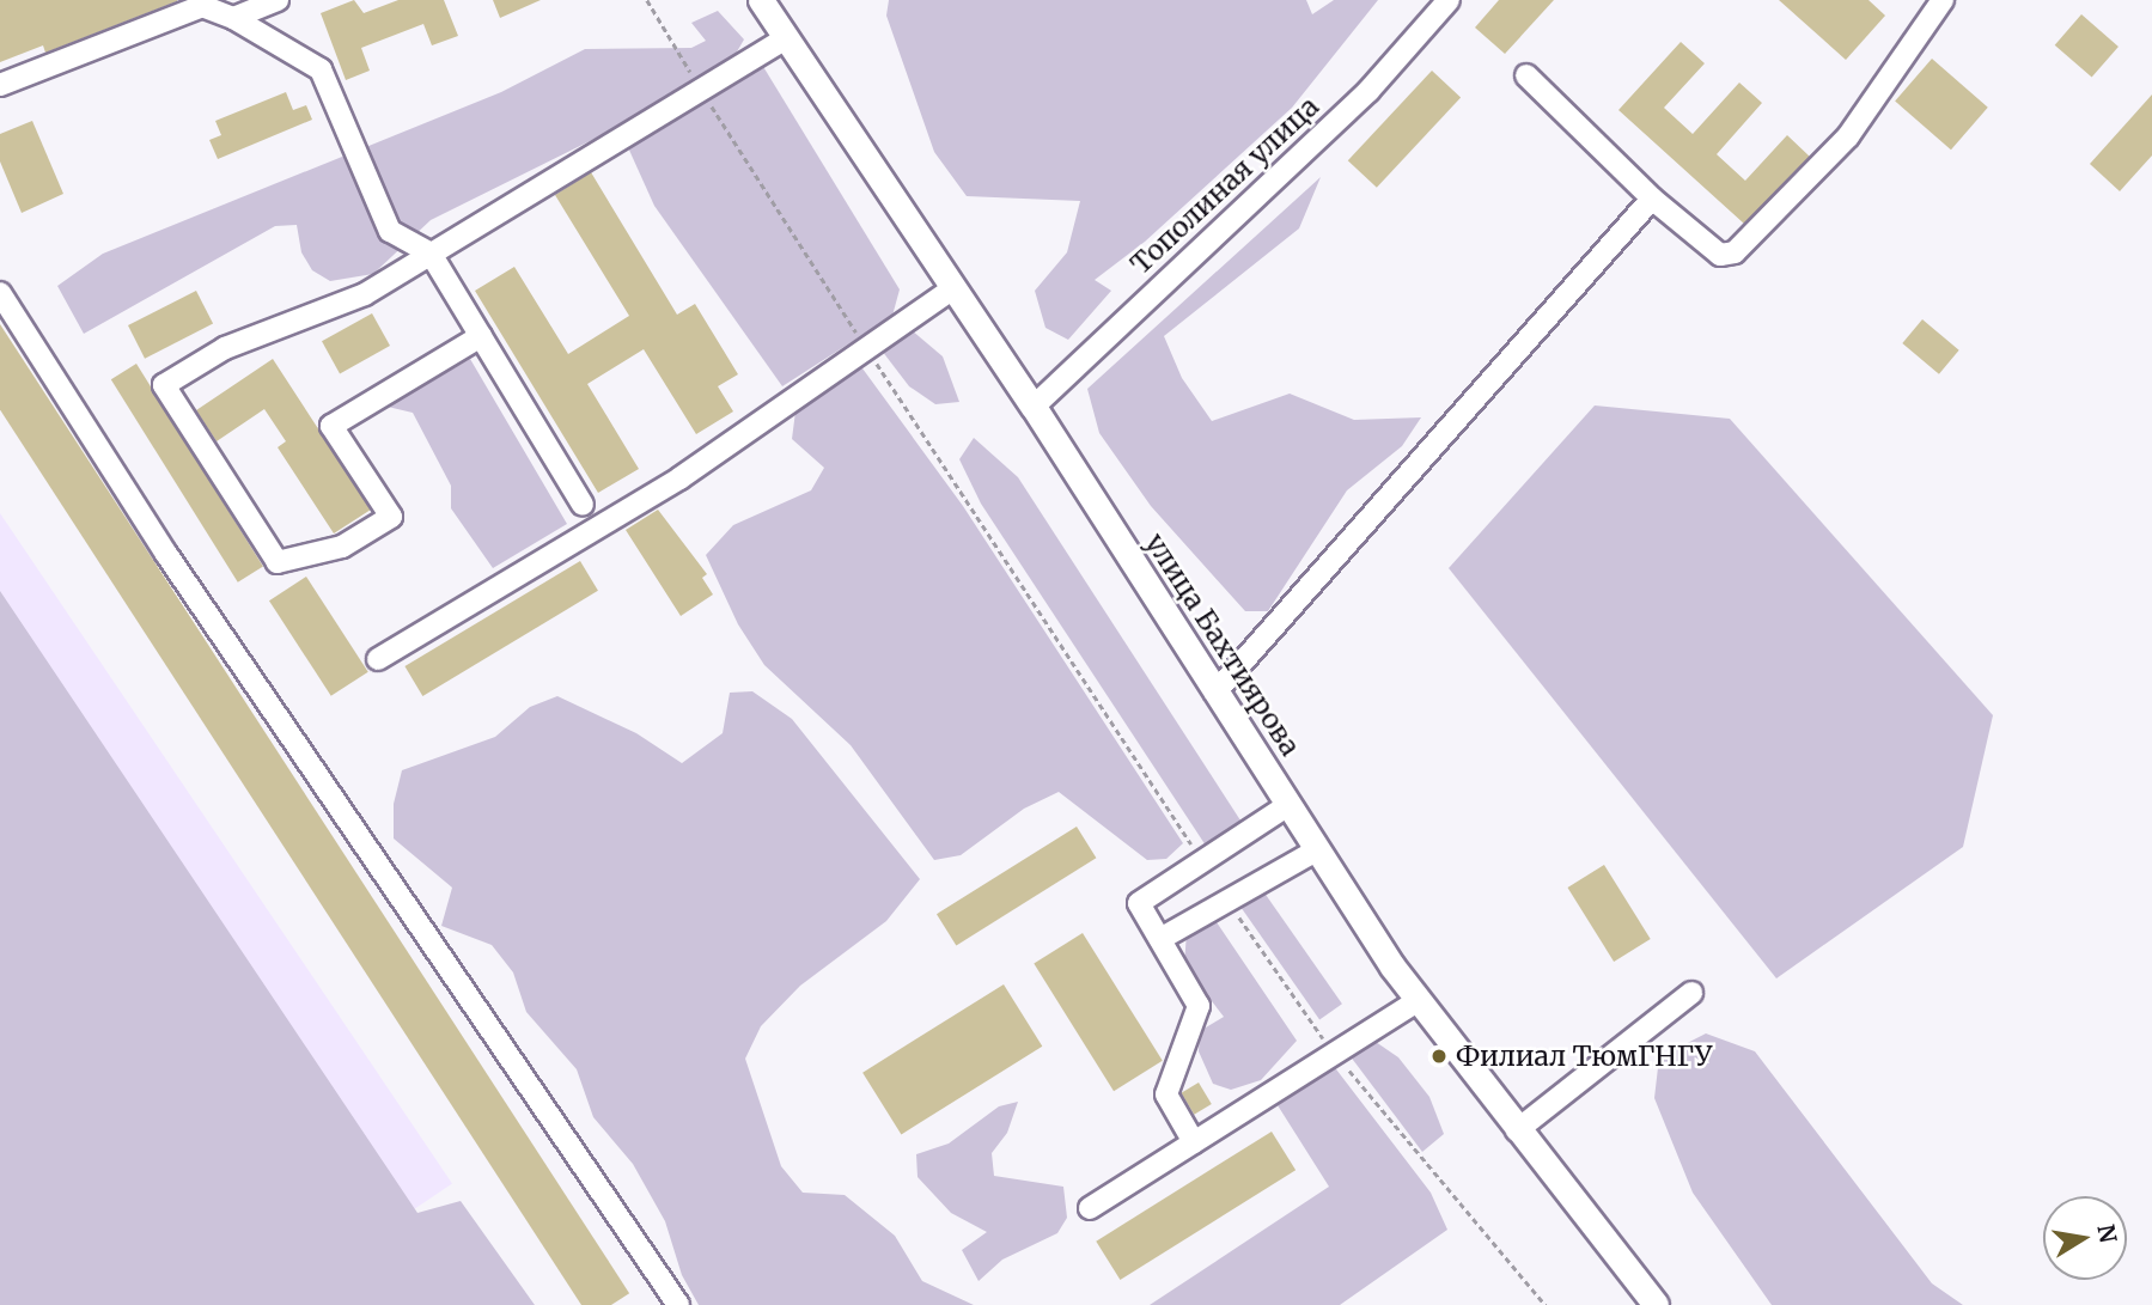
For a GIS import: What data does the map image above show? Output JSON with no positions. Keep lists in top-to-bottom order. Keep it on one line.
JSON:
{"streets":{"main road":["улица Бахтиярова"],"street":["Тополиная улица"]},"crossings":[["Тополиная улица","улица Бахтиярова"]],"places":["Филиал ТюмГНГУ"],"north":"right"}
